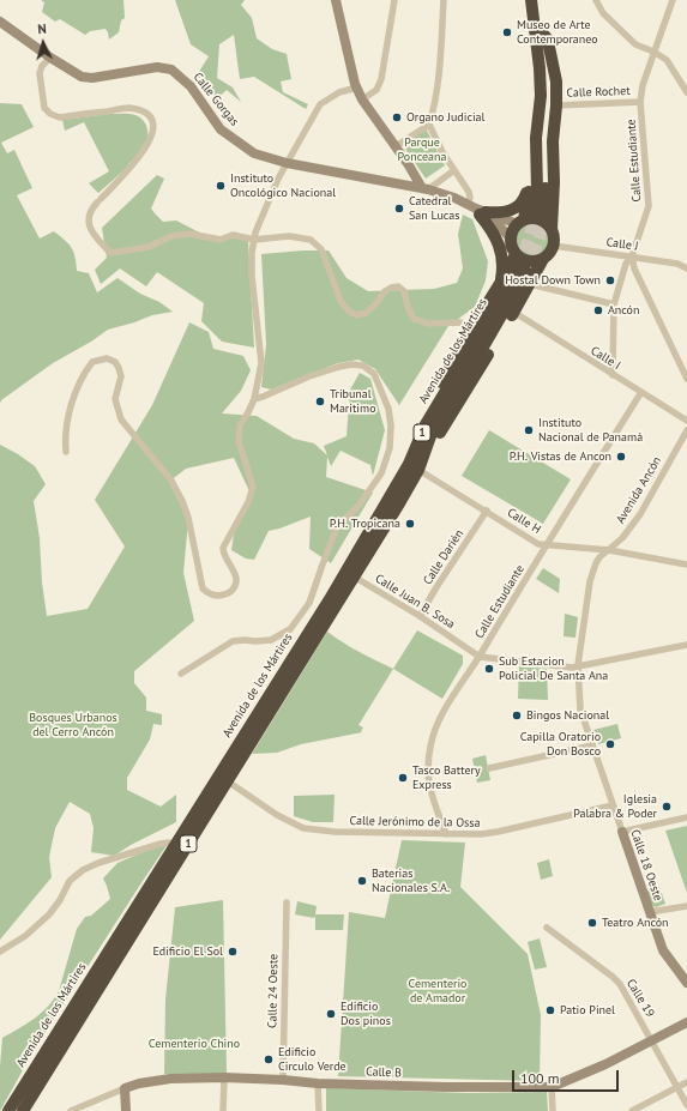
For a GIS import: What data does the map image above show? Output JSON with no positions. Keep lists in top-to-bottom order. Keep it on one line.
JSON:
{"streets":{"highway":["Avenida de los Mártires","1"],"street":["Calle Rochet","Calle Gorgas","Calle Estudiante","Calle J","Calle I","Avenida Ancón","Calle H","Calle Darién","Calle Juan B. Sosa","Calle Jerónimo de la Ossa","Calle 18 Oeste","Calle 24 Oeste","Calle 19","Calle B"]},"crossings":[["Calle Rochet","Calle Estudiante"],["Calle Gorgas","Calle J"],["Calle Estudiante","Calle J"],["Calle Estudiante","Calle I"],["Calle Estudiante","Calle H"],["Calle Estudiante","Calle Juan B. Sosa"],["Calle Estudiante","Calle Jerónimo de la Ossa"],["Avenida de los Mártires","Calle H"],["Avenida de los Mártires","Calle Juan B. Sosa"],["Avenida de los Mártires","Calle Jerónimo de la Ossa"],["Avenida Ancón","Calle H"],["Avenida Ancón","Calle Juan B. Sosa"],["Avenida Ancón","Calle 18 Oeste"],["Calle H","Calle Darién"],["Calle Darién","Calle Juan B. Sosa"],["Calle Juan B. Sosa","Calle 18 Oeste"],["Calle Jerónimo de la Ossa","Calle 18 Oeste"],["Calle 24 Oeste","Calle B"],["Calle 19","Calle B"]],"parks":["Parque Ponceana","Bosques Urbanos del Cerro Ancón","Cementerio de Amador","Cementerio Chino"],"places":["Museo de Arte Contemporaneo","Organo Judicial","Instituto Oncológico Nacional","Catedral San Lucas","Hostal Down Town","Ancón","Tribunal Maritimo","Instituto Nacional de Panamá","P.H. Vistas de Ancon","P.H. Tropicana","Sub Estacion Policial De Santa Ana","Bingos Nacional","Capilla Oratorio Don Bosco","Tasco Battery Express","Iglesia Palabra & Poder","Baterias Nacionales S.A.","Teatro Ancón","Edificio El Sol","Patio Pinel","Edificio Dos pinos","Edificio Circulo Verde"],"scale_bar":"100 m","north":"top"}
